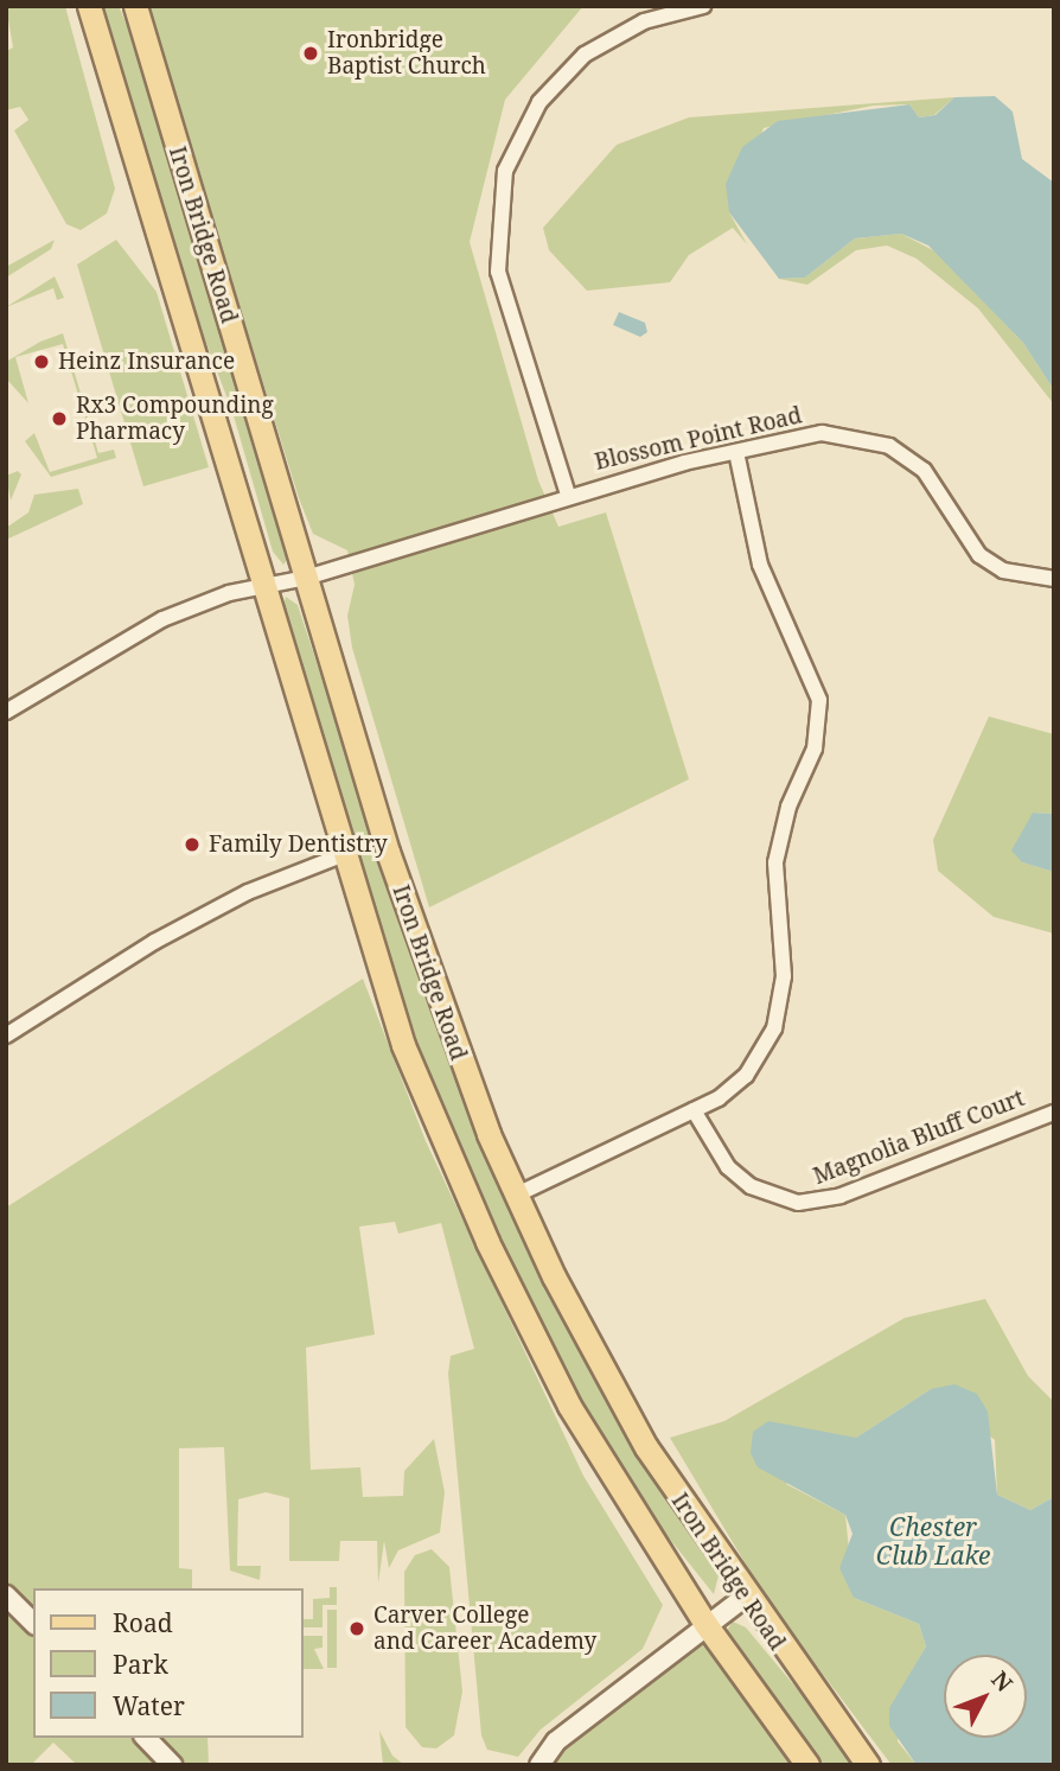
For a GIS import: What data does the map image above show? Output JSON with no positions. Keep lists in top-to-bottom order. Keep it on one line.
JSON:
{"streets":{"main road":["Iron Bridge Road"],"street":["Blossom Point Road","Magnolia Bluff Court"]},"crossings":[["Iron Bridge Road","Blossom Point Road"]],"water":["Chester Club Lake"],"places":["Ironbridge Baptist Church","Heinz Insurance","Rx3 Compounding Pharmacy","Family Dentistry","Carver College and Career Academy"],"legend":["Road","Park","Water"],"north":"top right"}
